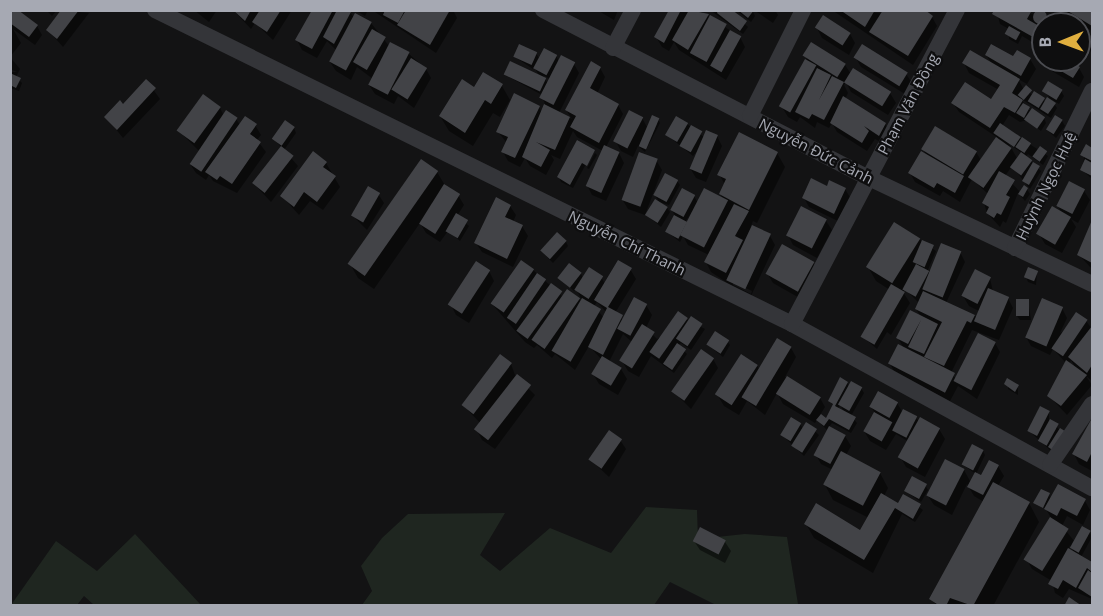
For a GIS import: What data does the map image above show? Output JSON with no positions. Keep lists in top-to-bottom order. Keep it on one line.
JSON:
{"streets":{"street":["Phạm Văn Đồng","Nguyễn Đức Cảnh","Huỳnh Ngọc Huệ","Nguyễn Chí Thanh"]},"crossings":[["Phạm Văn Đồng","Nguyễn Đức Cảnh"],["Phạm Văn Đồng","Nguyễn Chí Thanh"],["Nguyễn Đức Cảnh","Huỳnh Ngọc Huệ"]],"north":"left"}
